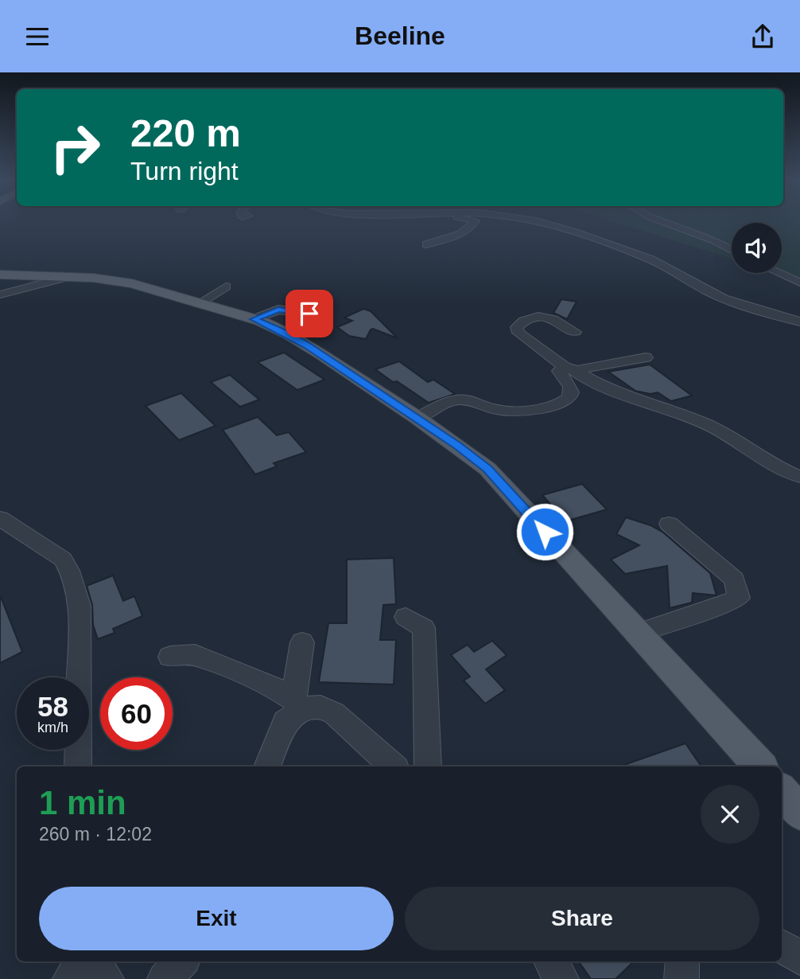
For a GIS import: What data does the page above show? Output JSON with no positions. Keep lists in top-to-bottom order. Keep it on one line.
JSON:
{"page":{"header":"Beeline","turn":["220 m","Turn right"],"speed":"58 km/h","limit":"60","heading":["1 min","260 m · 12:02"],"buttons":["Exit","Share"]}}
